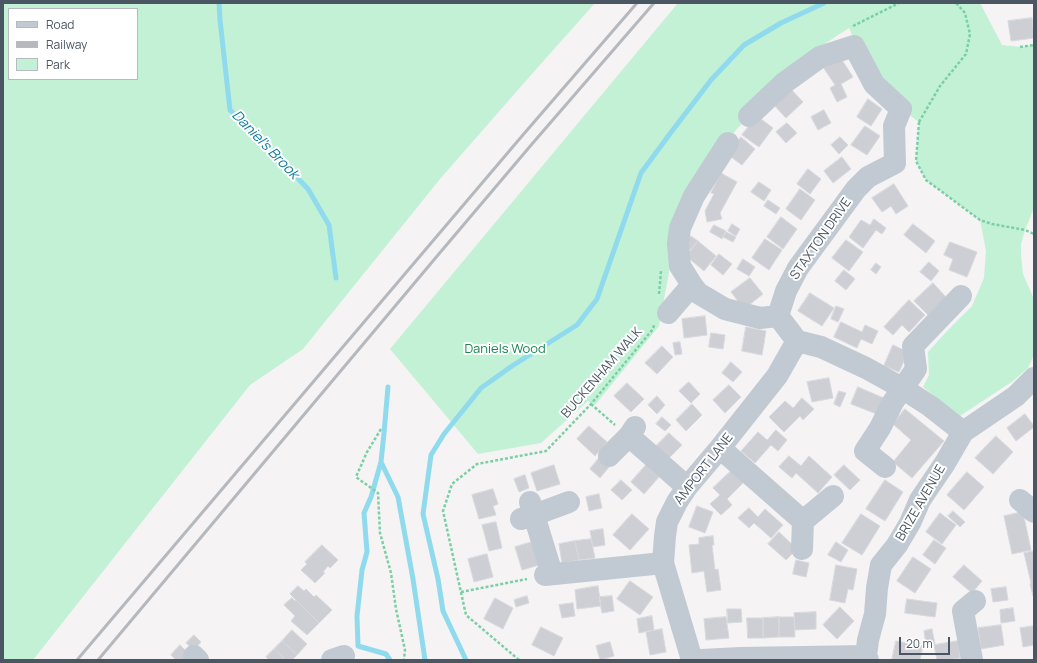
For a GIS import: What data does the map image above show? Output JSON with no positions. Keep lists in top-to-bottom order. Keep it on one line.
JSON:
{"streets":{"street":["STAXTON DRIVE","AMPORT LANE","BRIZE AVENUE"],"path":["BUCKENHAM WALK"]},"water":["Daniel's Brook"],"parks":["Daniels Wood"],"legend":["Road","Railway","Park"],"scale_bar":"20 m"}
